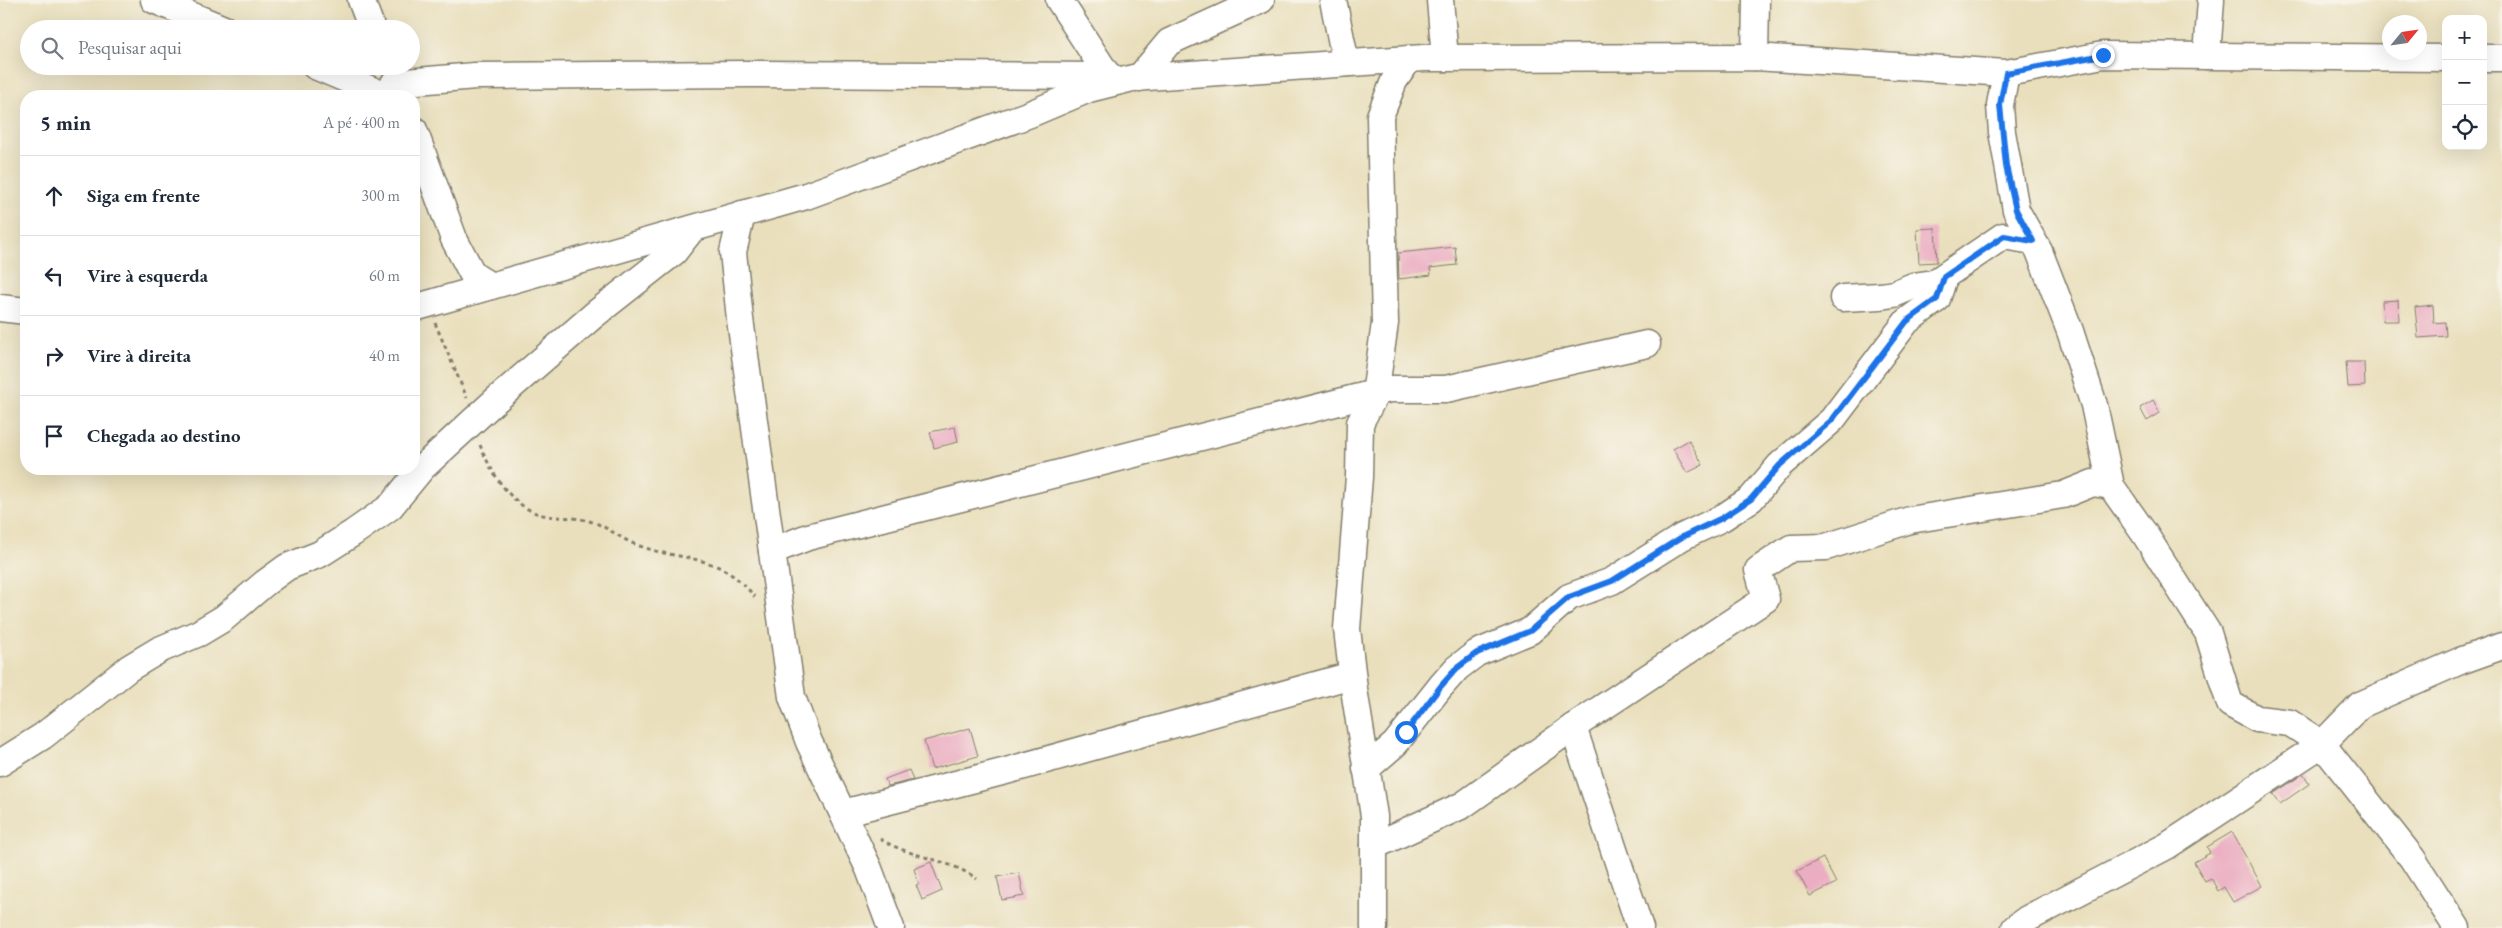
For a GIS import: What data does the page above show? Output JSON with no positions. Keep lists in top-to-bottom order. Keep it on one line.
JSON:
{"north":"top right","page":{"map_buttons":["+","−"],"search":"Pesquisar aqui","heading":["5 min","A pé · 400 m"],"list":[["Siga em frente","300 m"],["Vire à esquerda","60 m"],["Vire à direita","40 m"],"Chegada ao destino"]}}
